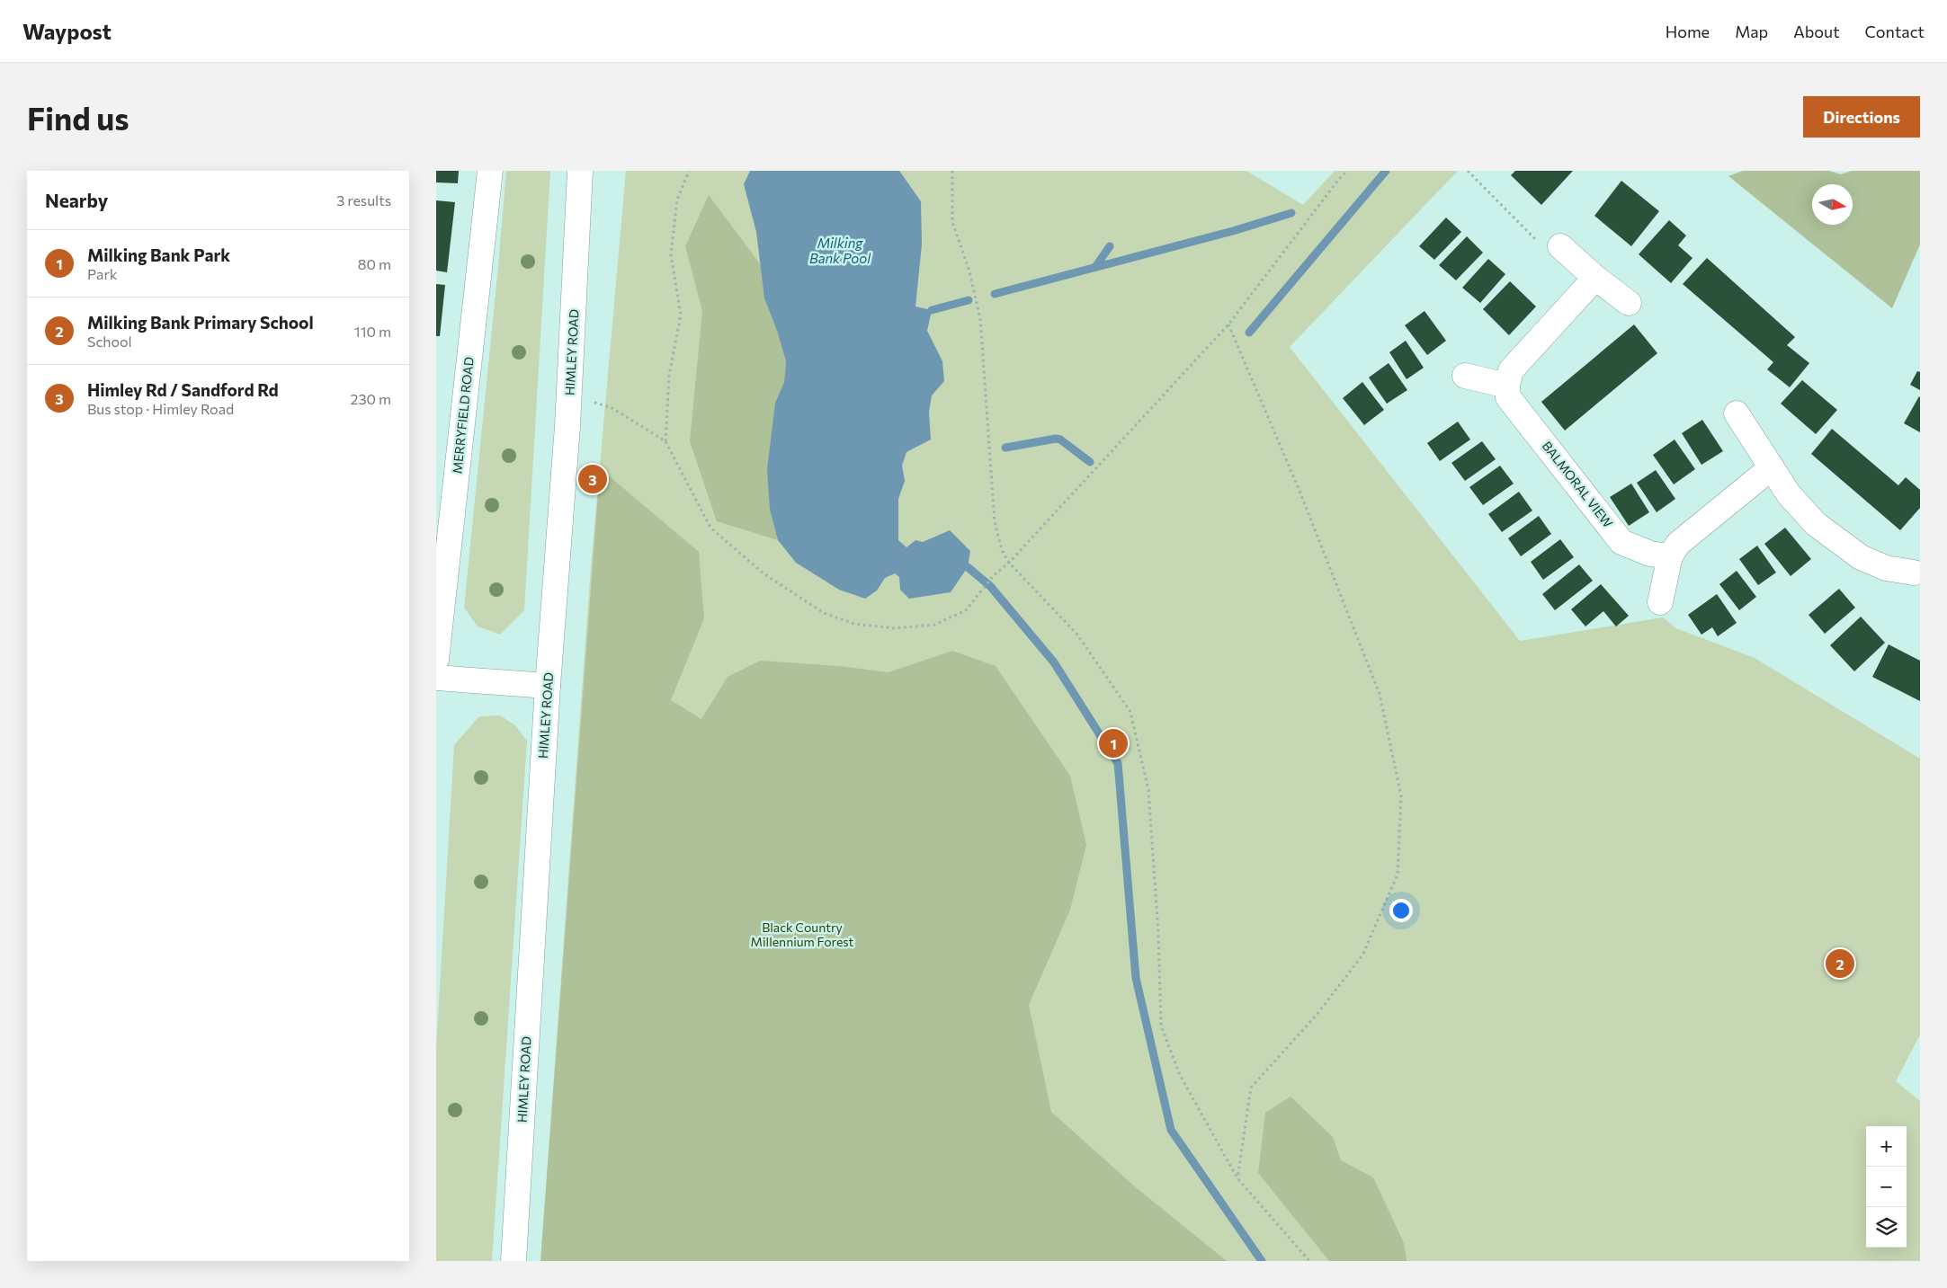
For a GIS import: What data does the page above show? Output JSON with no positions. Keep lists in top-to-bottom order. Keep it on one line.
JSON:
{"streets":{"street":["HIMLEY ROAD","MERRYFIELD ROAD","BALMORAL VIEW"]},"water":["Milking Bank Pool"],"parks":["Black Country Millennium Forest"],"north":"right","page":{"header":"Waypost","nav":["Home","Map","About","Contact"],"buttons":"Directions","title":"Find us","heading":["Nearby","3 results"],"list":[{"mark":"1","name":"Milking Bank Park","note":"Park","value":"80 m"},{"mark":"2","name":"Milking Bank Primary School","note":"School","value":"110 m"},{"mark":"3","name":"Himley Rd / Sandford Rd","note":"Bus stop · Himley Road","value":"230 m"}],"pins":["3","1","2"],"map_buttons":["+","−"]}}
